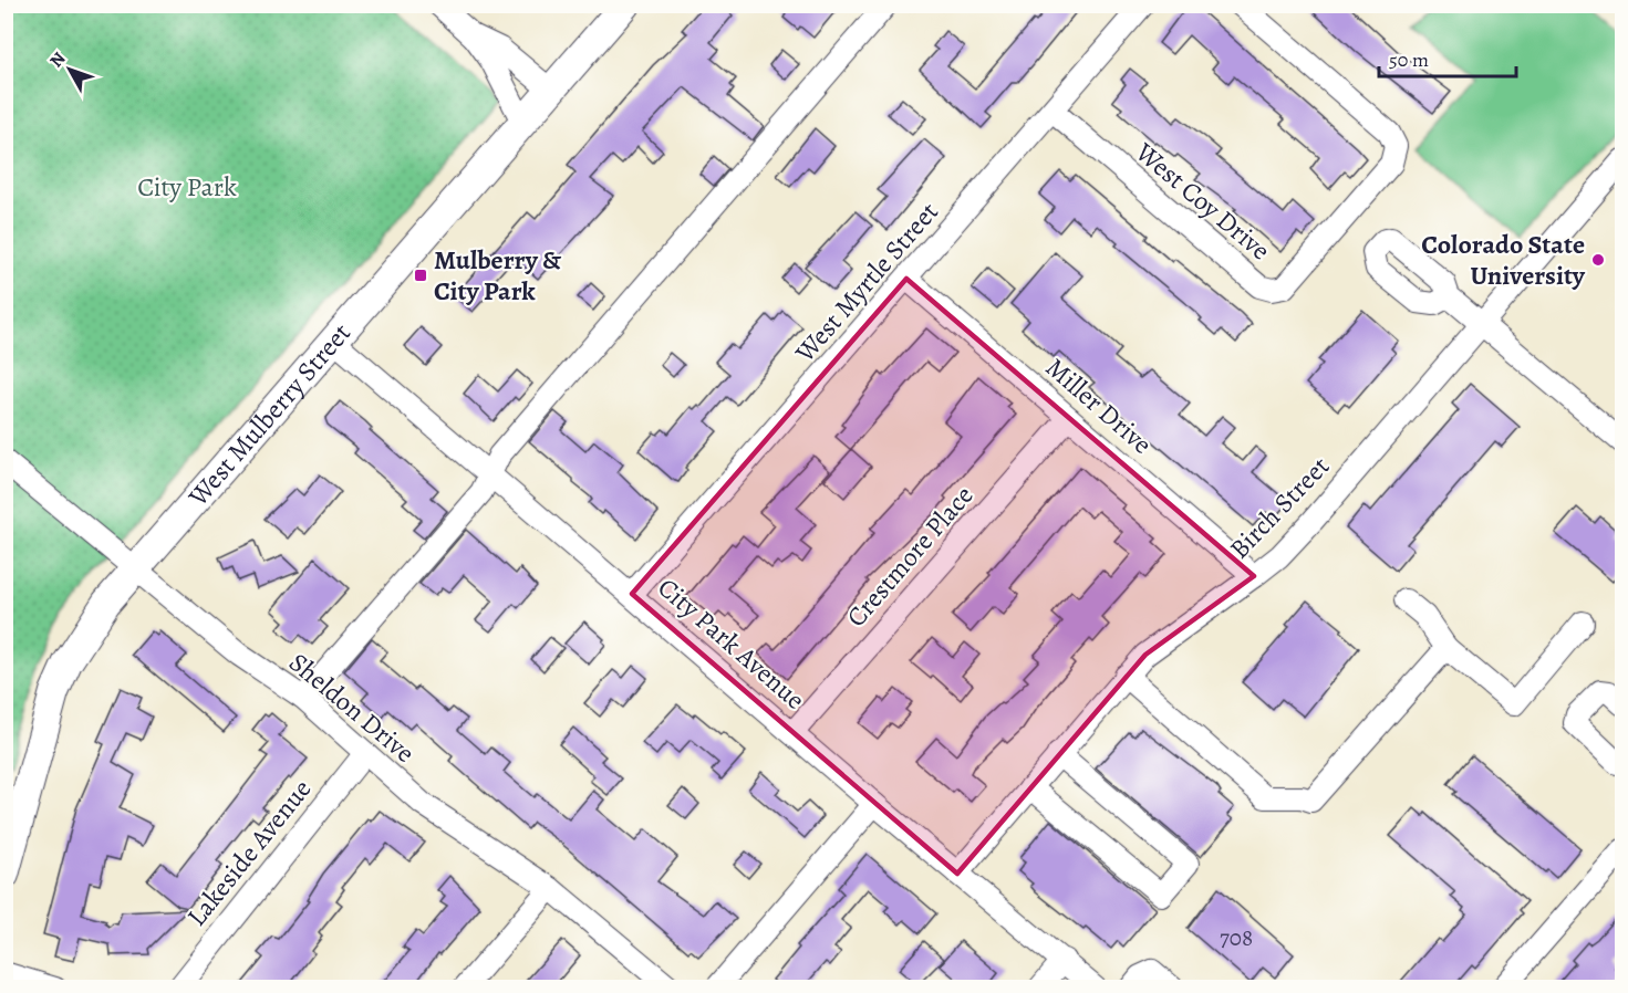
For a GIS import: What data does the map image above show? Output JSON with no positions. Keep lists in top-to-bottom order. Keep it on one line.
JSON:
{"streets":{"main road":["West Mulberry Street"],"street":["West Coy Drive","West Myrtle Street","Miller Drive","Birch Street","Crestmore Place","City Park Avenue","Sheldon Drive","Lakeside Avenue"]},"crossings":[["West Coy Drive","West Myrtle Street"],["West Myrtle Street","Miller Drive"],["West Myrtle Street","City Park Avenue"],["Miller Drive","Birch Street"],["Miller Drive","Crestmore Place"],["West Mulberry Street","City Park Avenue"],["West Mulberry Street","Sheldon Drive"],["Birch Street","City Park Avenue"],["Crestmore Place","City Park Avenue"],["Sheldon Drive","Lakeside Avenue"]],"parks":["City Park"],"places":{"other":["Colorado State University"],"transit":["Mulberry & City Park"]},"house_numbers":["708"],"scale_bar":"50 m","north":"top left"}
